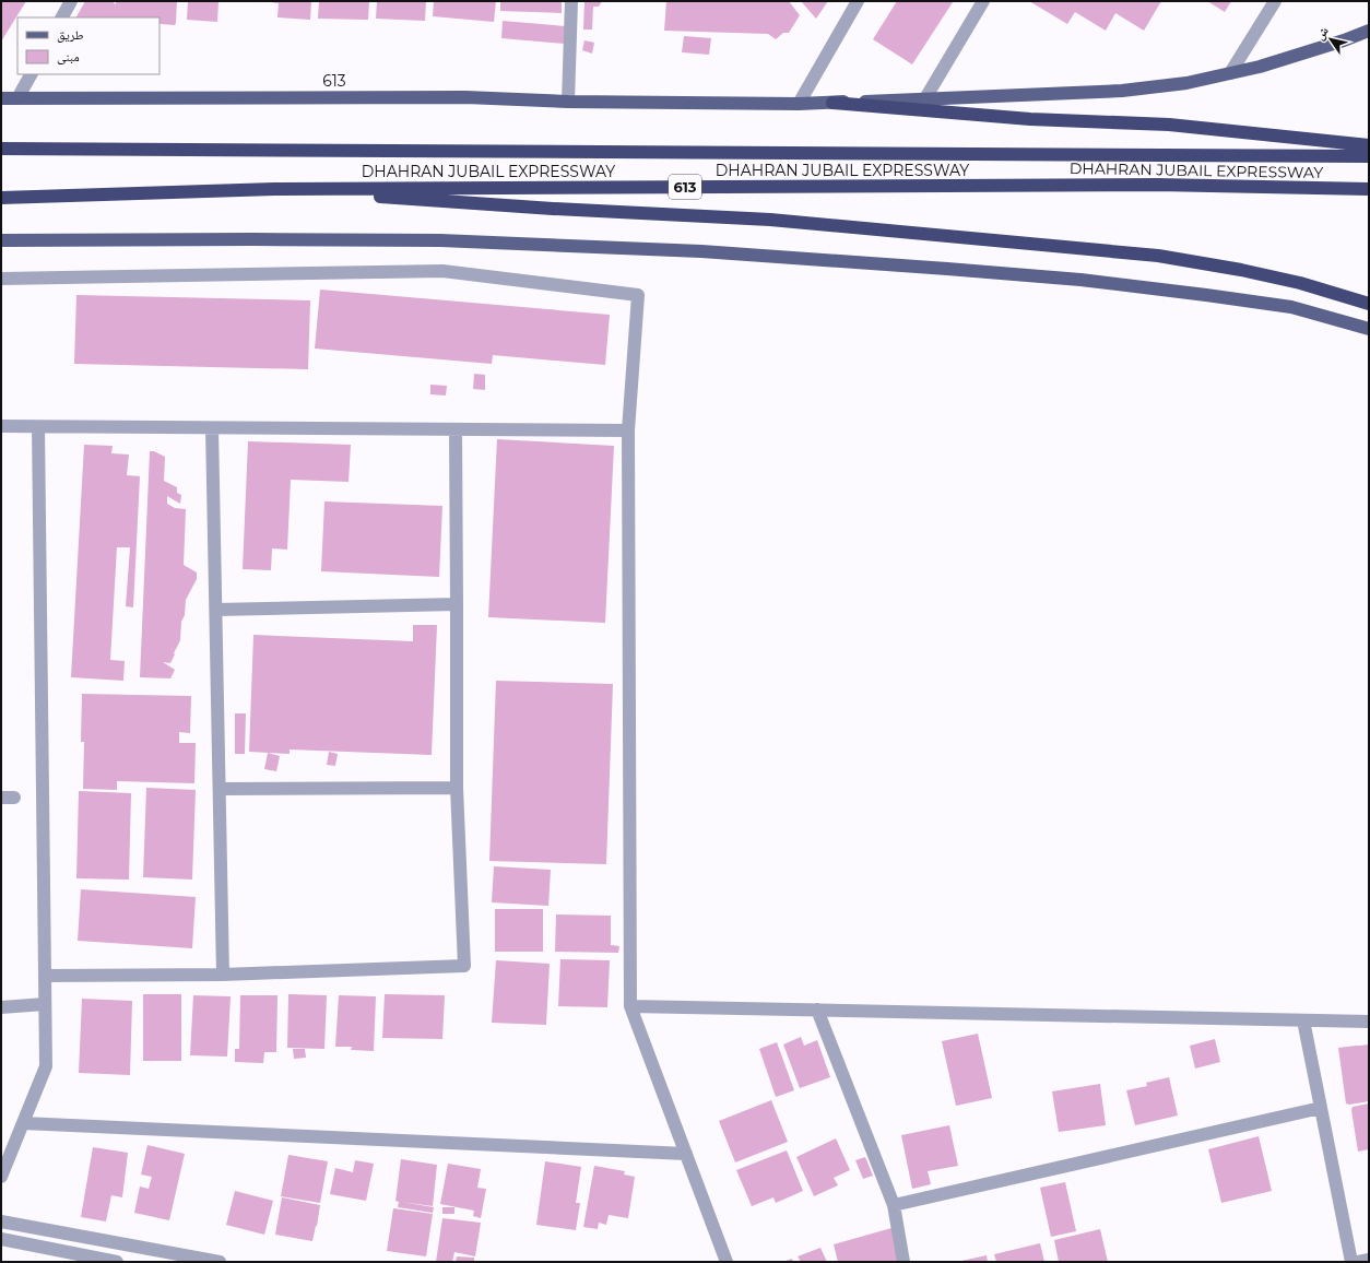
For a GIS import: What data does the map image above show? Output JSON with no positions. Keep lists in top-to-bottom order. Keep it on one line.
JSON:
{"streets":{"highway":["613","DHAHRAN JUBAIL EXPRESSWAY"]},"legend":["طريق","مبنى"],"north":"top left"}
